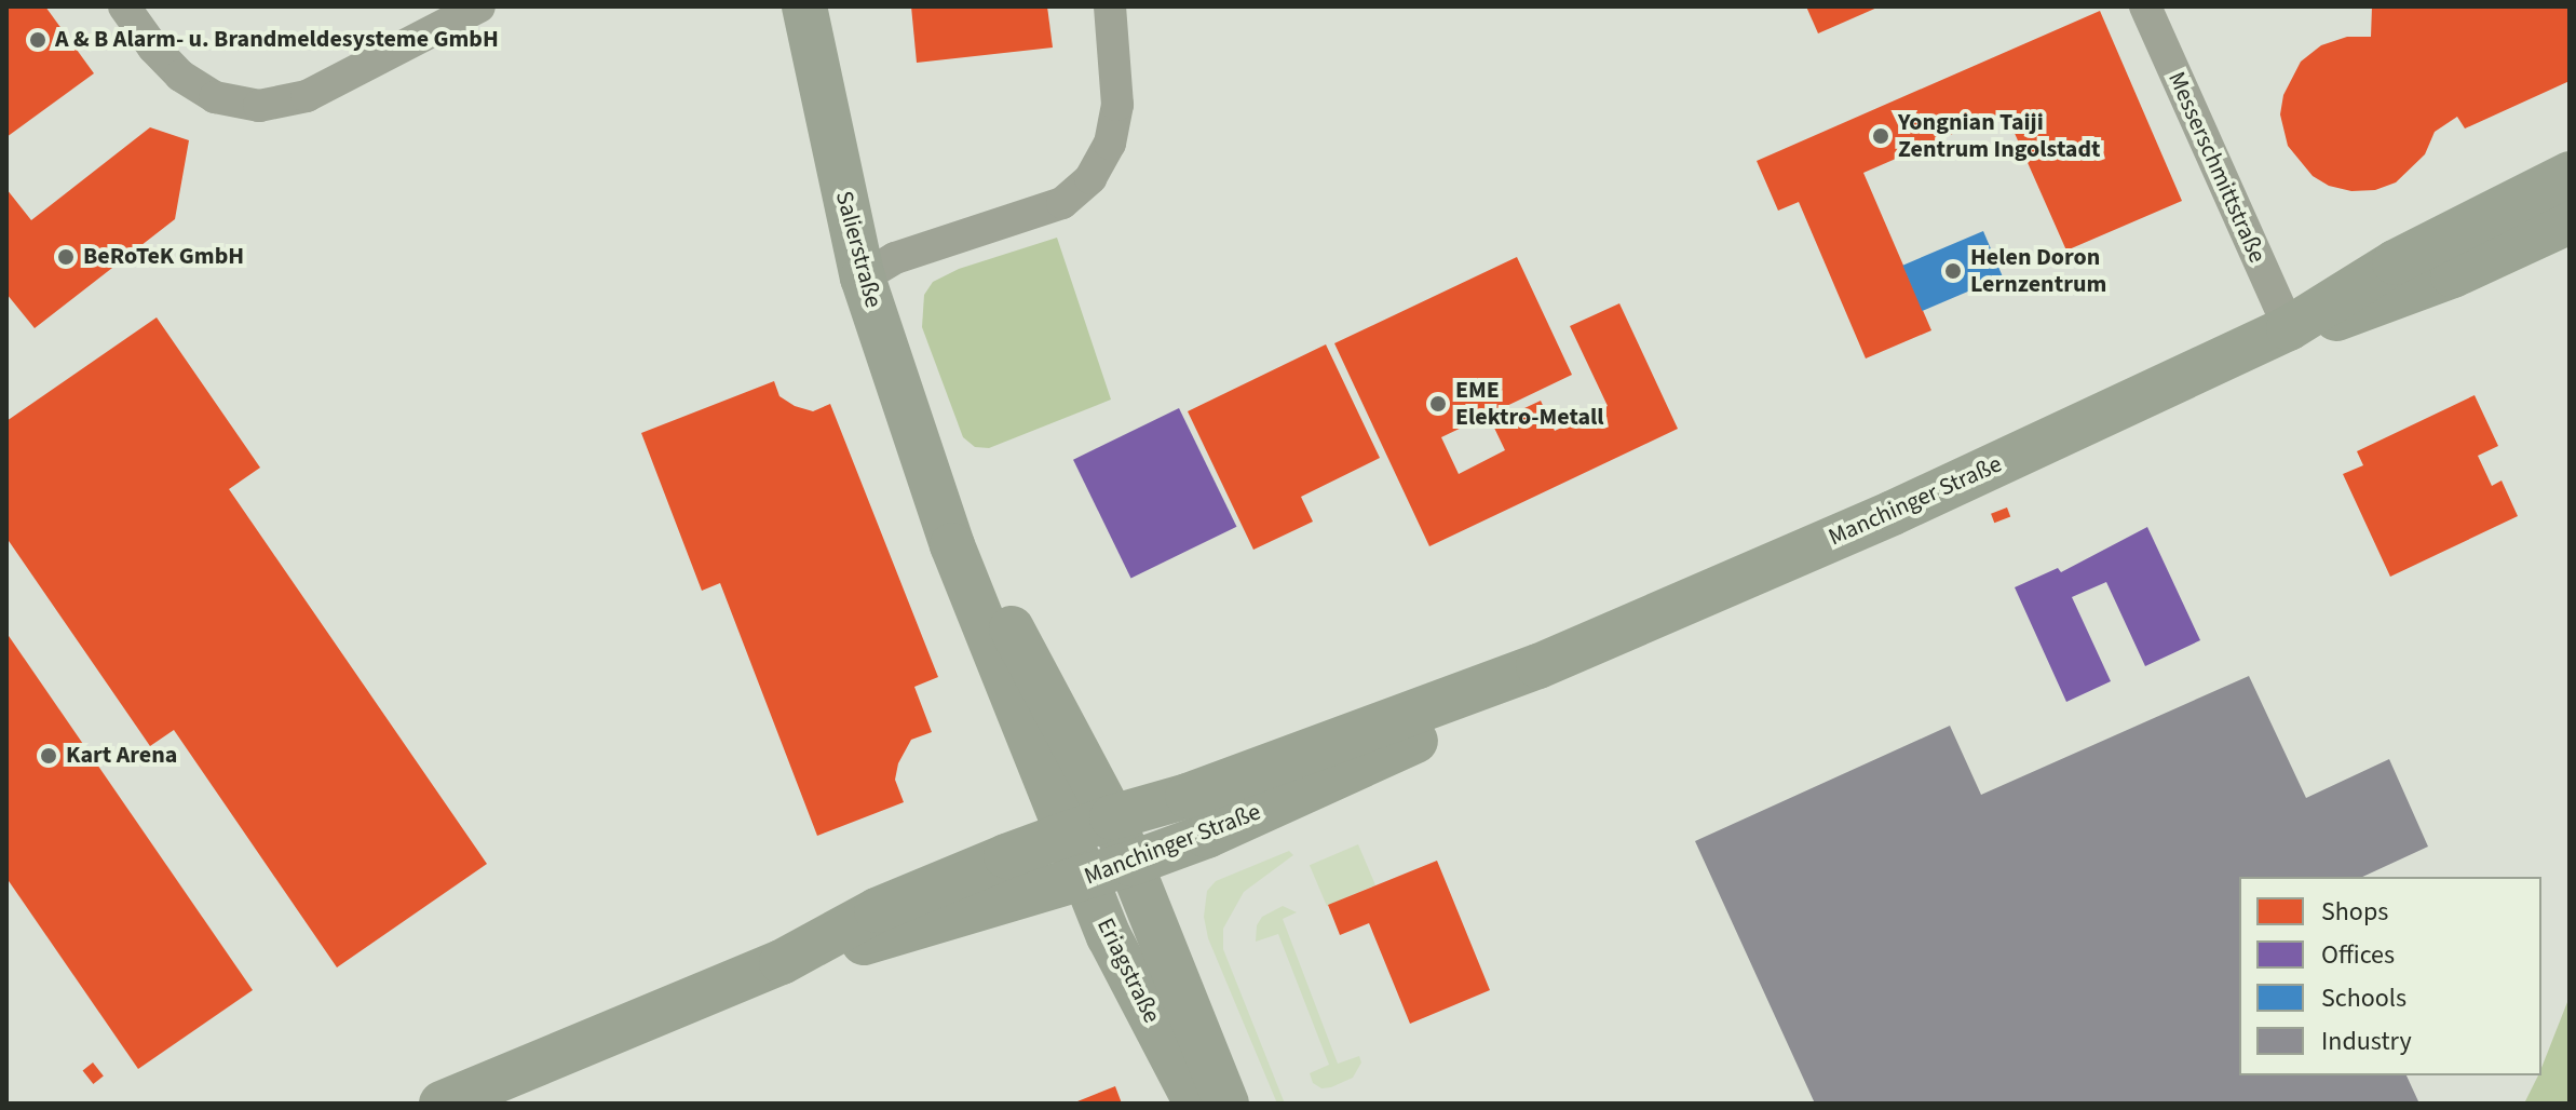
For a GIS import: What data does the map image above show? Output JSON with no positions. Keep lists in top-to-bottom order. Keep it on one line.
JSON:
{"streets":{"main road":["Salierstraße","Manchinger Straße","Eriagstraße"],"street":["Messerschmittstraße"]},"crossings":[["Messerschmittstraße","Manchinger Straße"],["Salierstraße","Manchinger Straße"],["Salierstraße","Eriagstraße"],["Manchinger Straße","Eriagstraße"]],"places":["A & B Alarm- u. Brandmeldesysteme GmbH","Yongnian Taiji Zentrum Ingolstadt","BeRoTeK GmbH","Helen Doron Lernzentrum","EME Elektro-Metall","Kart Arena"],"legend":["Shops","Offices","Schools","Industry"]}
